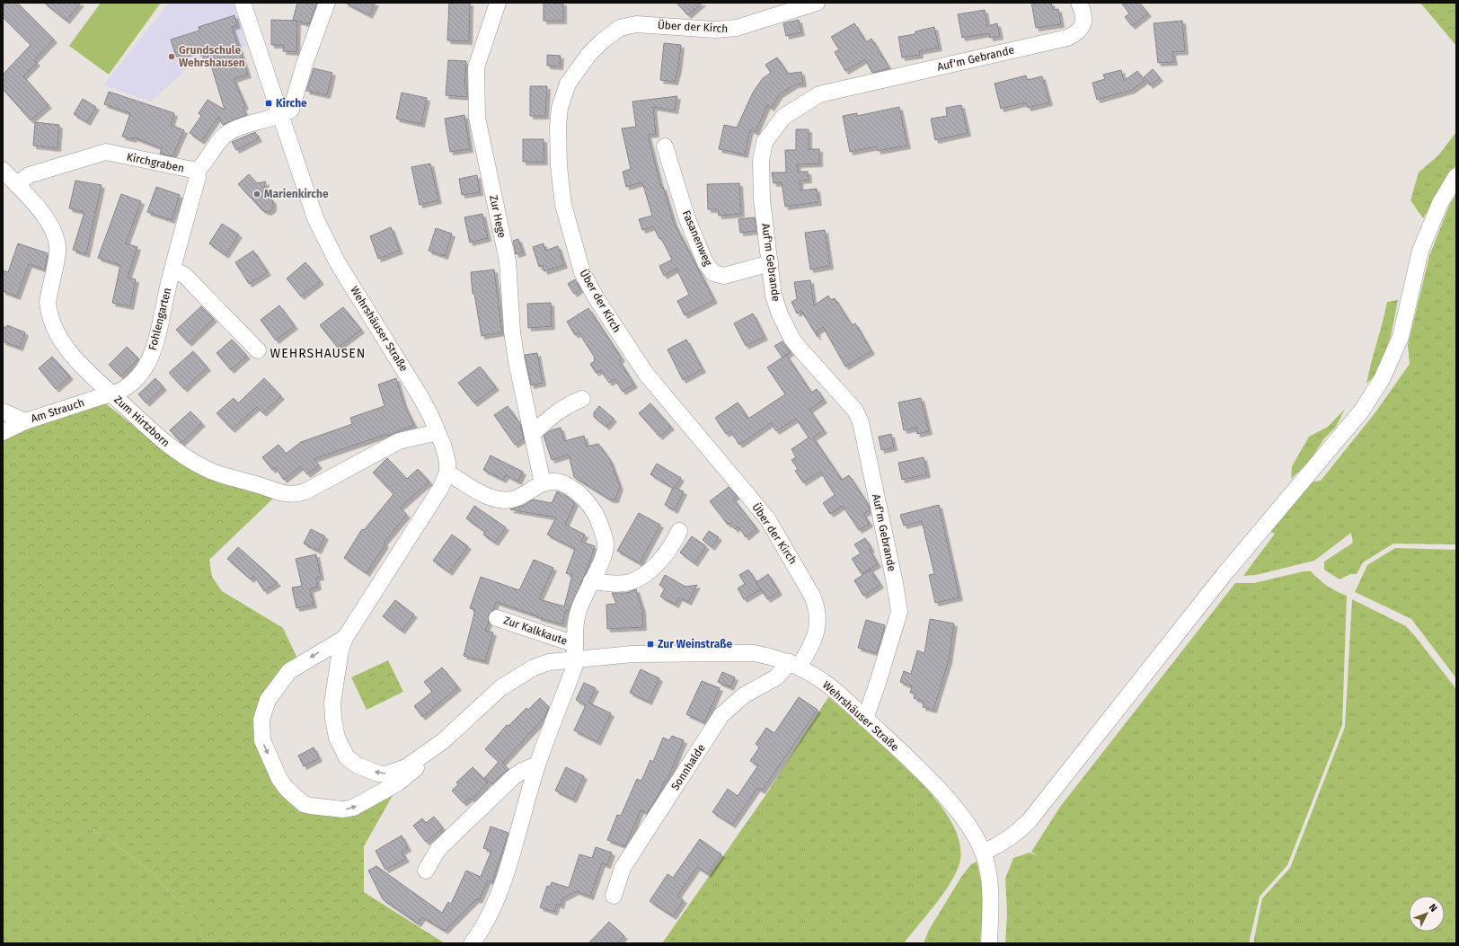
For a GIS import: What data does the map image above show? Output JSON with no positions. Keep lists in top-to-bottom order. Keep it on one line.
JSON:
{"streets":{"street":["Über der Kirch","Auf'm Gebrande","Kirchgraben","Zur Hege","Fasanenweg","Fohlengarten","Wehrshäuser Straße","Am Strauch","Zum Hirtzborn","Zur Kalkkaute","Sonnhalde"]},"crossings":[["Über der Kirch","Wehrshäuser Straße"],["Über der Kirch","Sonnhalde"],["Auf'm Gebrande","Fasanenweg"],["Auf'm Gebrande","Wehrshäuser Straße"],["Kirchgraben","Fohlengarten"],["Kirchgraben","Wehrshäuser Straße"],["Kirchgraben","Zum Hirtzborn"],["Zur Hege","Zur Kalkkaute"],["Fohlengarten","Am Strauch"],["Fohlengarten","Zum Hirtzborn"],["Wehrshäuser Straße","Zum Hirtzborn"],["Wehrshäuser Straße","Zur Kalkkaute"],["Wehrshäuser Straße","Sonnhalde"],["Am Strauch","Zum Hirtzborn"]],"districts":["WEHRSHAUSEN"],"places":{"other":["Grundschule Wehrshausen","Marienkirche"],"transit":["Kirche","Zur Weinstraße"]},"north":"top right"}
